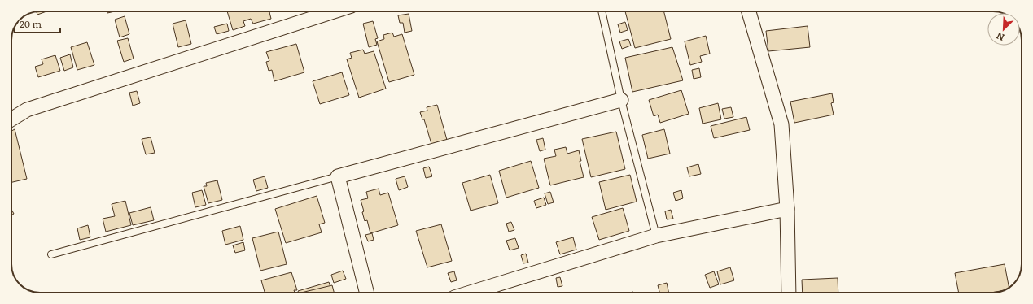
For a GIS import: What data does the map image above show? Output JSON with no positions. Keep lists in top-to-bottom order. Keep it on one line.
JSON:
{"scale_bar":"20 m","north":"bottom left"}
